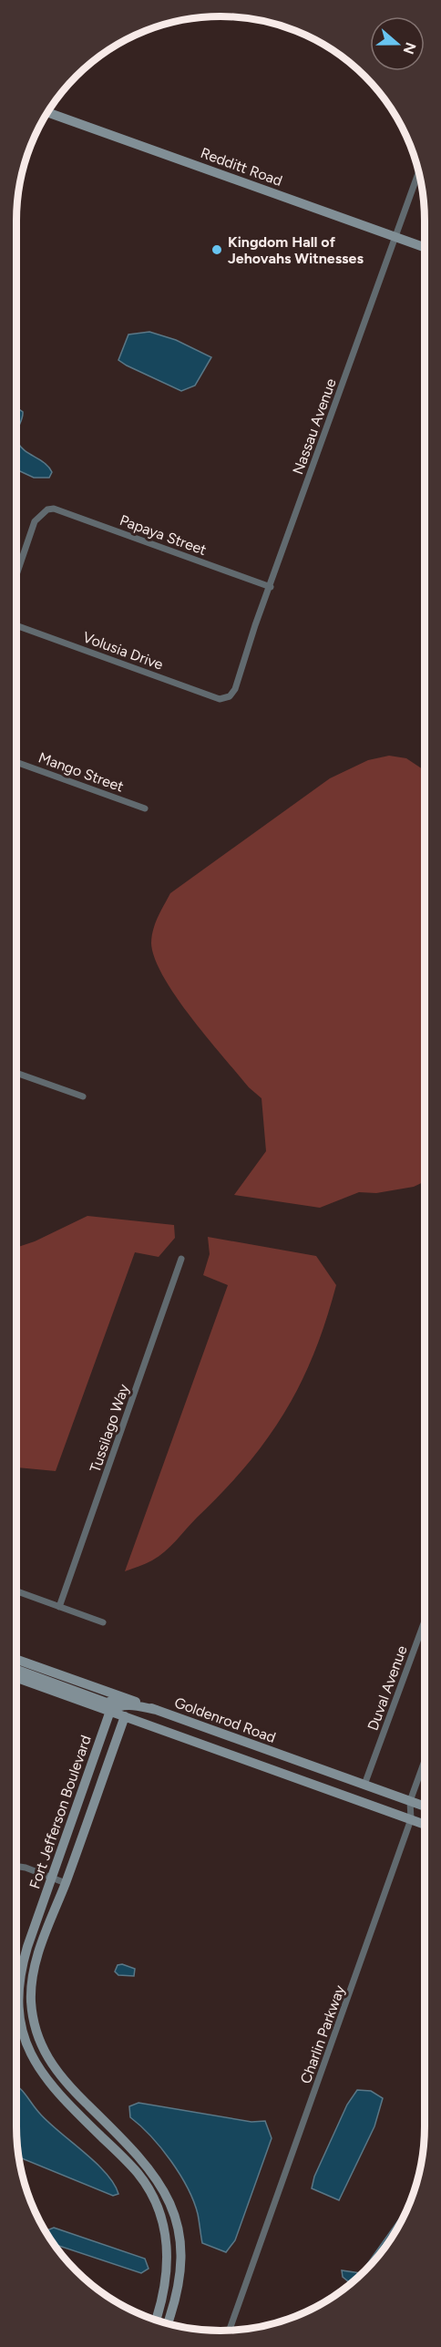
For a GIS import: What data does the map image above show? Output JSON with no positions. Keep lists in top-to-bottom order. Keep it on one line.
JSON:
{"streets":{"street":["Redditt Road","Nassau Avenue","Papaya Street","Volusia Drive","Mango Street","Tussilago Way","Duval Avenue","Goldenrod Road","Fort Jefferson Boulevard","Charlin Parkway"]},"crossings":[["Redditt Road","Nassau Avenue"],["Nassau Avenue","Papaya Street"],["Nassau Avenue","Volusia Drive"],["Duval Avenue","Goldenrod Road"],["Goldenrod Road","Fort Jefferson Boulevard"],["Goldenrod Road","Charlin Parkway"]],"places":["Kingdom Hall of Jehovahs Witnesses"],"north":"right"}
